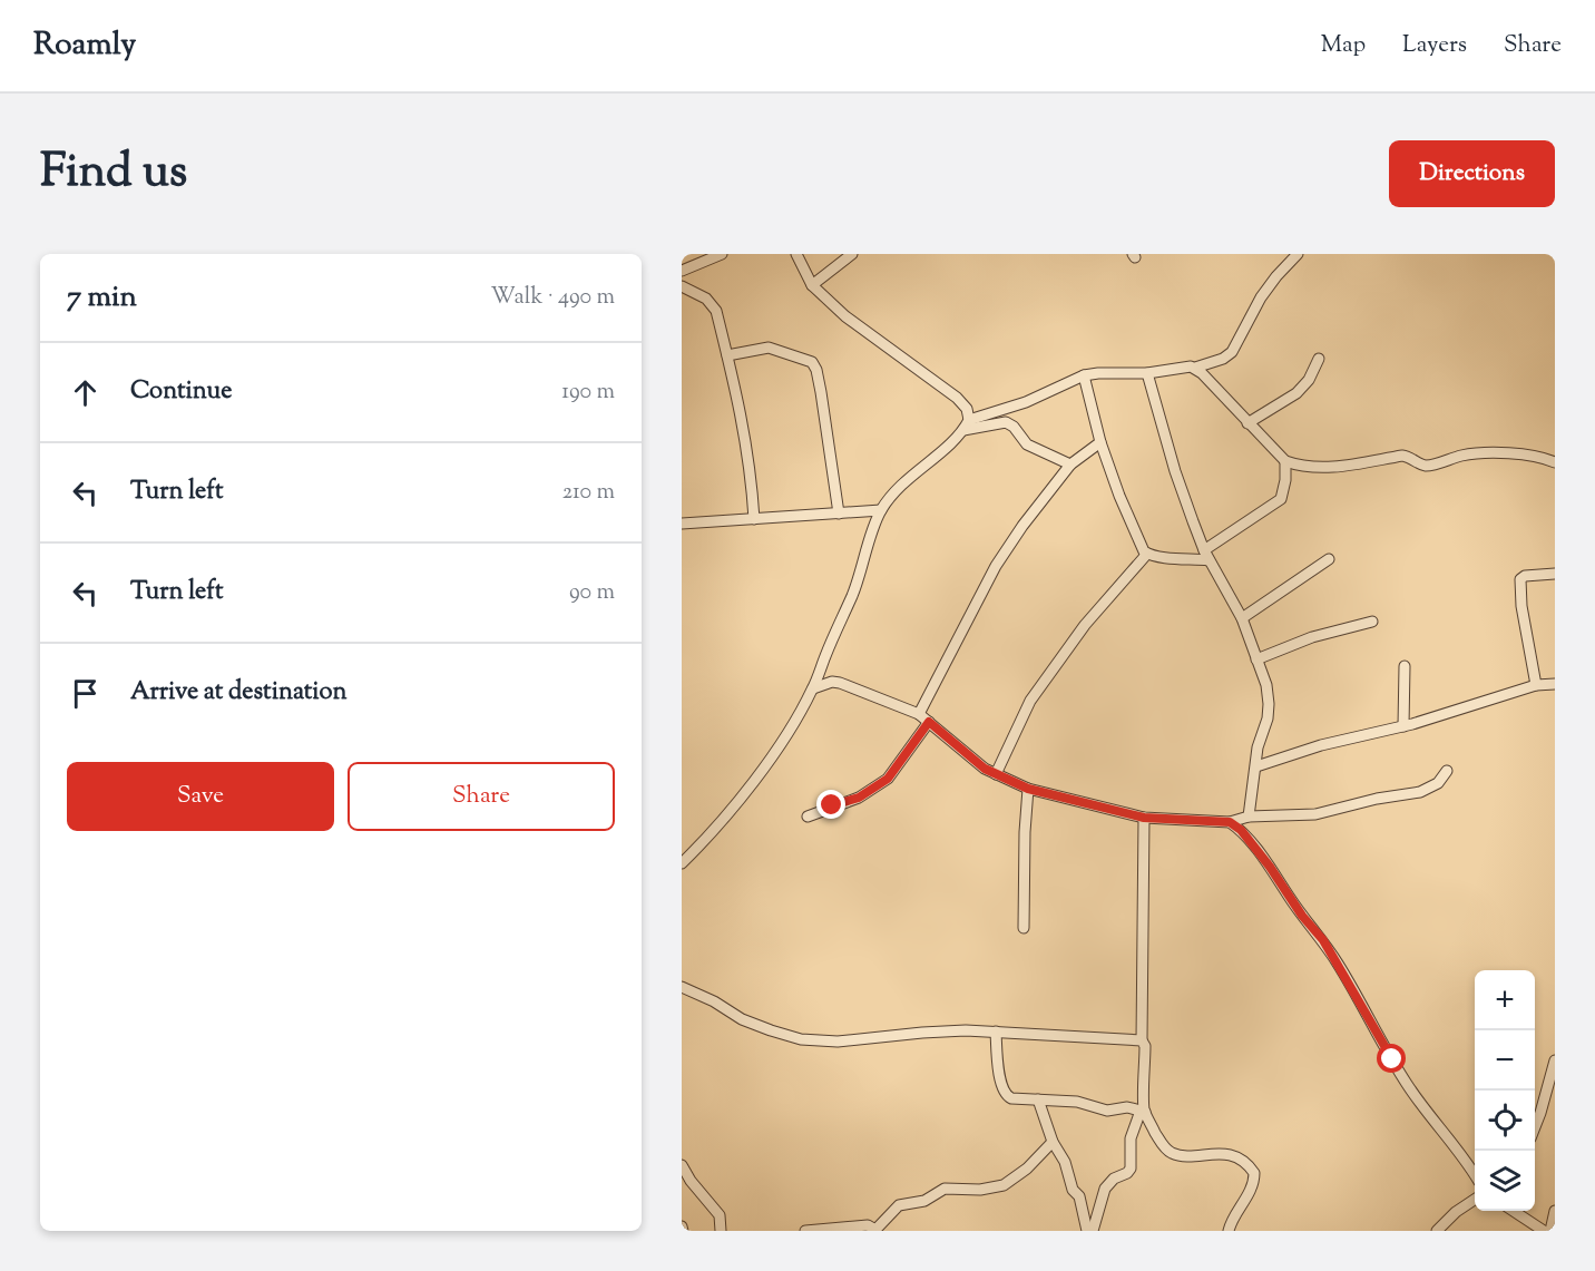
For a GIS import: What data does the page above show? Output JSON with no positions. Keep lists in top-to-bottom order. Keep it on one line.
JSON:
{"page":{"header":"Roamly","nav":["Map","Layers","Share"],"title":"Find us","buttons":["Directions",["Save","Share"]],"heading":["7 min","Walk · 490 m"],"list":[["Continue","190 m"],["Turn left","210 m"],["Turn left","90 m"],"Arrive at destination"],"map_buttons":["+","−"]}}
